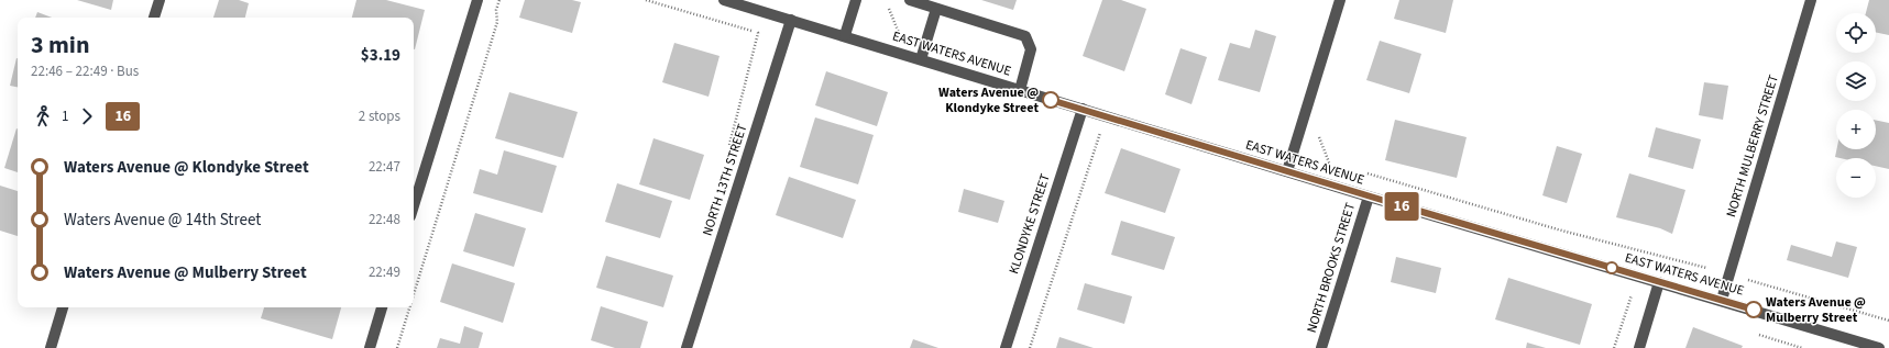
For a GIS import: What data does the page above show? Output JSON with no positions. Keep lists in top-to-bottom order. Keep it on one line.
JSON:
{"streets":{"street":["EAST WATERS AVENUE","NORTH MULBERRY STREET","NORTH 13TH STREET","KLONDYKE STREET","NORTH BROOKS STREET"]},"crossings":[["EAST WATERS AVENUE","NORTH MULBERRY STREET"],["EAST WATERS AVENUE","NORTH 13TH STREET"],["EAST WATERS AVENUE","KLONDYKE STREET"],["EAST WATERS AVENUE","NORTH BROOKS STREET"]],"places":["Waters Avenue @ Klondyke Street","Waters Avenue @ Mulberry Street"],"lines":["bus line 16"],"page":{"on_map":"16","map_buttons":["+","−"],"heading":["3 min","22:46 – 22:49 · Bus","$3.19"],"legs":["1","16","2 stops"],"list":[{"name":"Waters Avenue @ Klondyke Street","value":"22:47"},{"name":"Waters Avenue @ 14th Street","value":"22:48"},{"name":"Waters Avenue @ Mulberry Street","value":"22:49"}]}}
